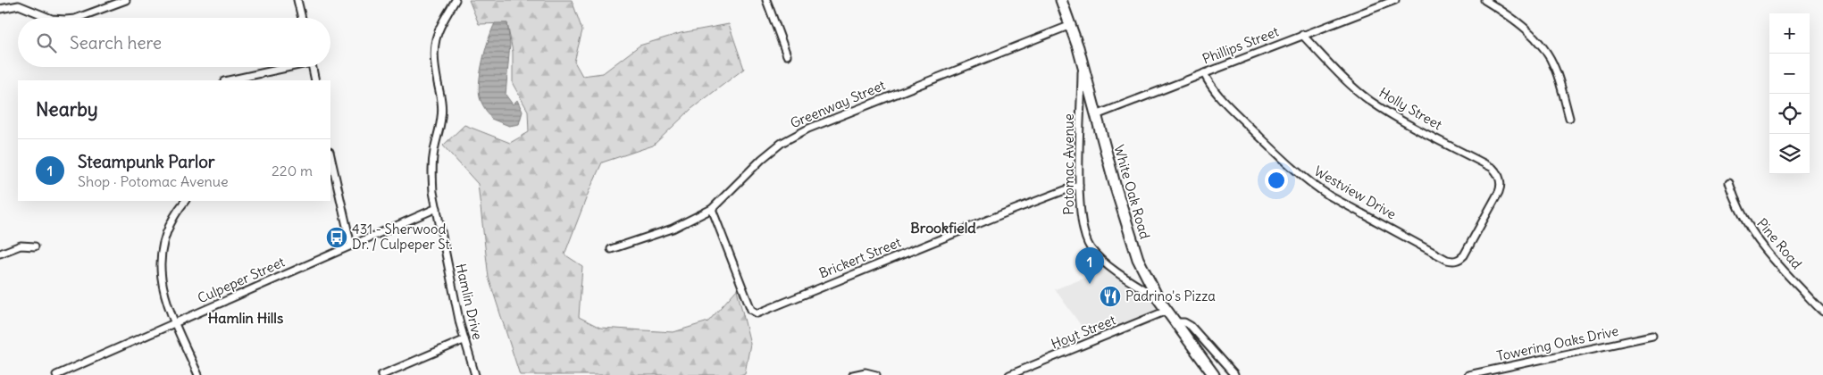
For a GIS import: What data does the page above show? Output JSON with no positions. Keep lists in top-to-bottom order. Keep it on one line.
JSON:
{"streets":{"main road":["White Oak Road"],"street":["Phillips Street","Greenway Street","Holly Street","Potomac Avenue","Westview Drive","Pine Road","Brickert Street","Culpeper Street","Hamlin Drive","Hoyt Street","Towering Oaks Drive"]},"crossings":[["Phillips Street","Holly Street"],["Phillips Street","White Oak Road"],["Phillips Street","Westview Drive"],["Greenway Street","White Oak Road"],["Greenway Street","Brickert Street"],["Holly Street","Westview Drive"],["Potomac Avenue","White Oak Road"],["Potomac Avenue","Brickert Street"],["White Oak Road","Hoyt Street"],["Culpeper Street","Hamlin Drive"]],"districts":["Brookfield","Hamlin Hills"],"places":{"bus stop":["431 - Sherwood Dr. / Culpeper St."],"restaurant":["Padrino's Pizza"]},"page":{"map_buttons":["+","−"],"search":"Search here","heading":"Nearby","list":[{"mark":"1","name":"Steampunk Parlor","note":"Shop · Potomac Avenue","value":"220 m"}],"pins":"1"}}
